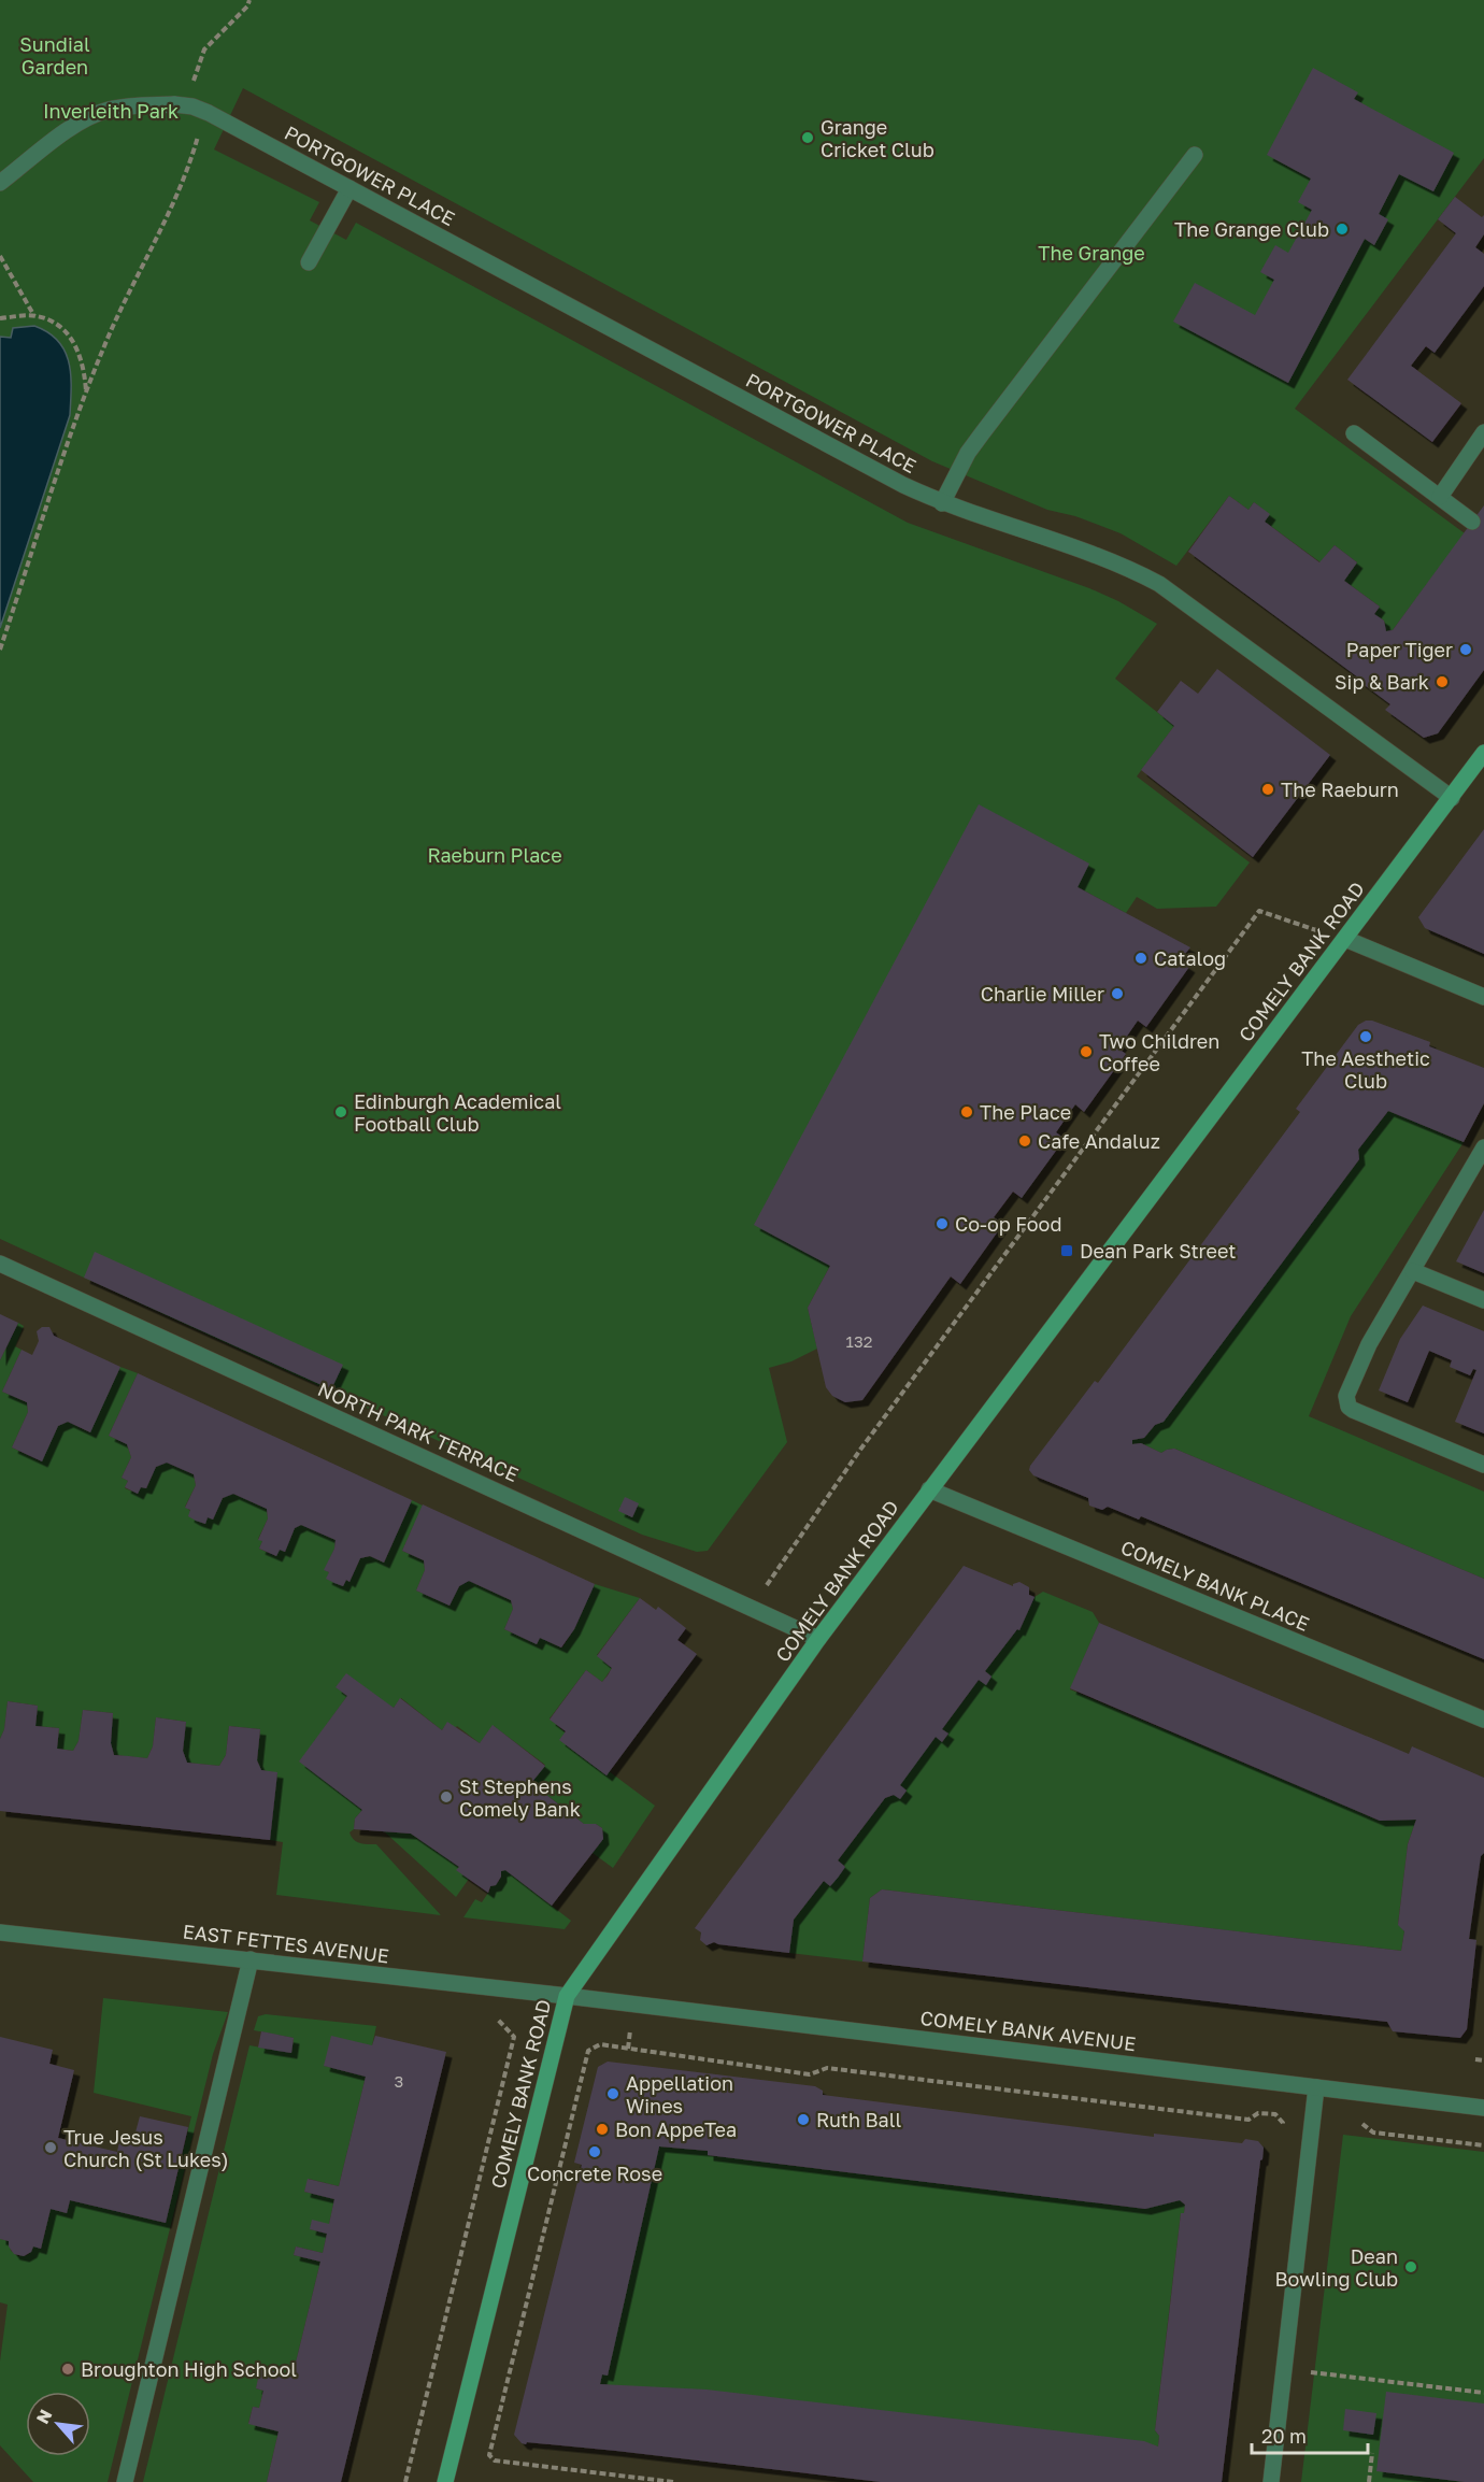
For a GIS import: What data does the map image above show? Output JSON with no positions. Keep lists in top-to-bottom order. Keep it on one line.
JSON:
{"streets":{"main road":["COMELY BANK ROAD"],"street":["PORTGOWER PLACE","NORTH PARK TERRACE","COMELY BANK PLACE","EAST FETTES AVENUE","COMELY BANK AVENUE"]},"crossings":[["PORTGOWER PLACE","COMELY BANK ROAD"],["COMELY BANK ROAD","NORTH PARK TERRACE"],["COMELY BANK ROAD","COMELY BANK PLACE"],["COMELY BANK ROAD","EAST FETTES AVENUE"],["COMELY BANK ROAD","COMELY BANK AVENUE"],["EAST FETTES AVENUE","COMELY BANK AVENUE"]],"parks":["Sundial Garden","Inverleith Park","The Grange","Raeburn Place"],"places":{"other":["Grange Cricket Club","The Grange Club","Paper Tiger","Sip & Bark","The Raeburn","Catalog","Charlie Miller","The Aesthetic Club","Two Children Coffee","Edinburgh Academical Football Club","The Place","Cafe Andaluz","Co-op Food","St Stephens Comely Bank","Appellation Wines","Ruth Ball","Bon AppeTea","True Jesus Church (St Lukes)","Concrete Rose","Dean Bowling Club","Broughton High School"],"transit":["Dean Park Street"]},"house_numbers":["132","3"],"scale_bar":"20 m","north":"top left"}
